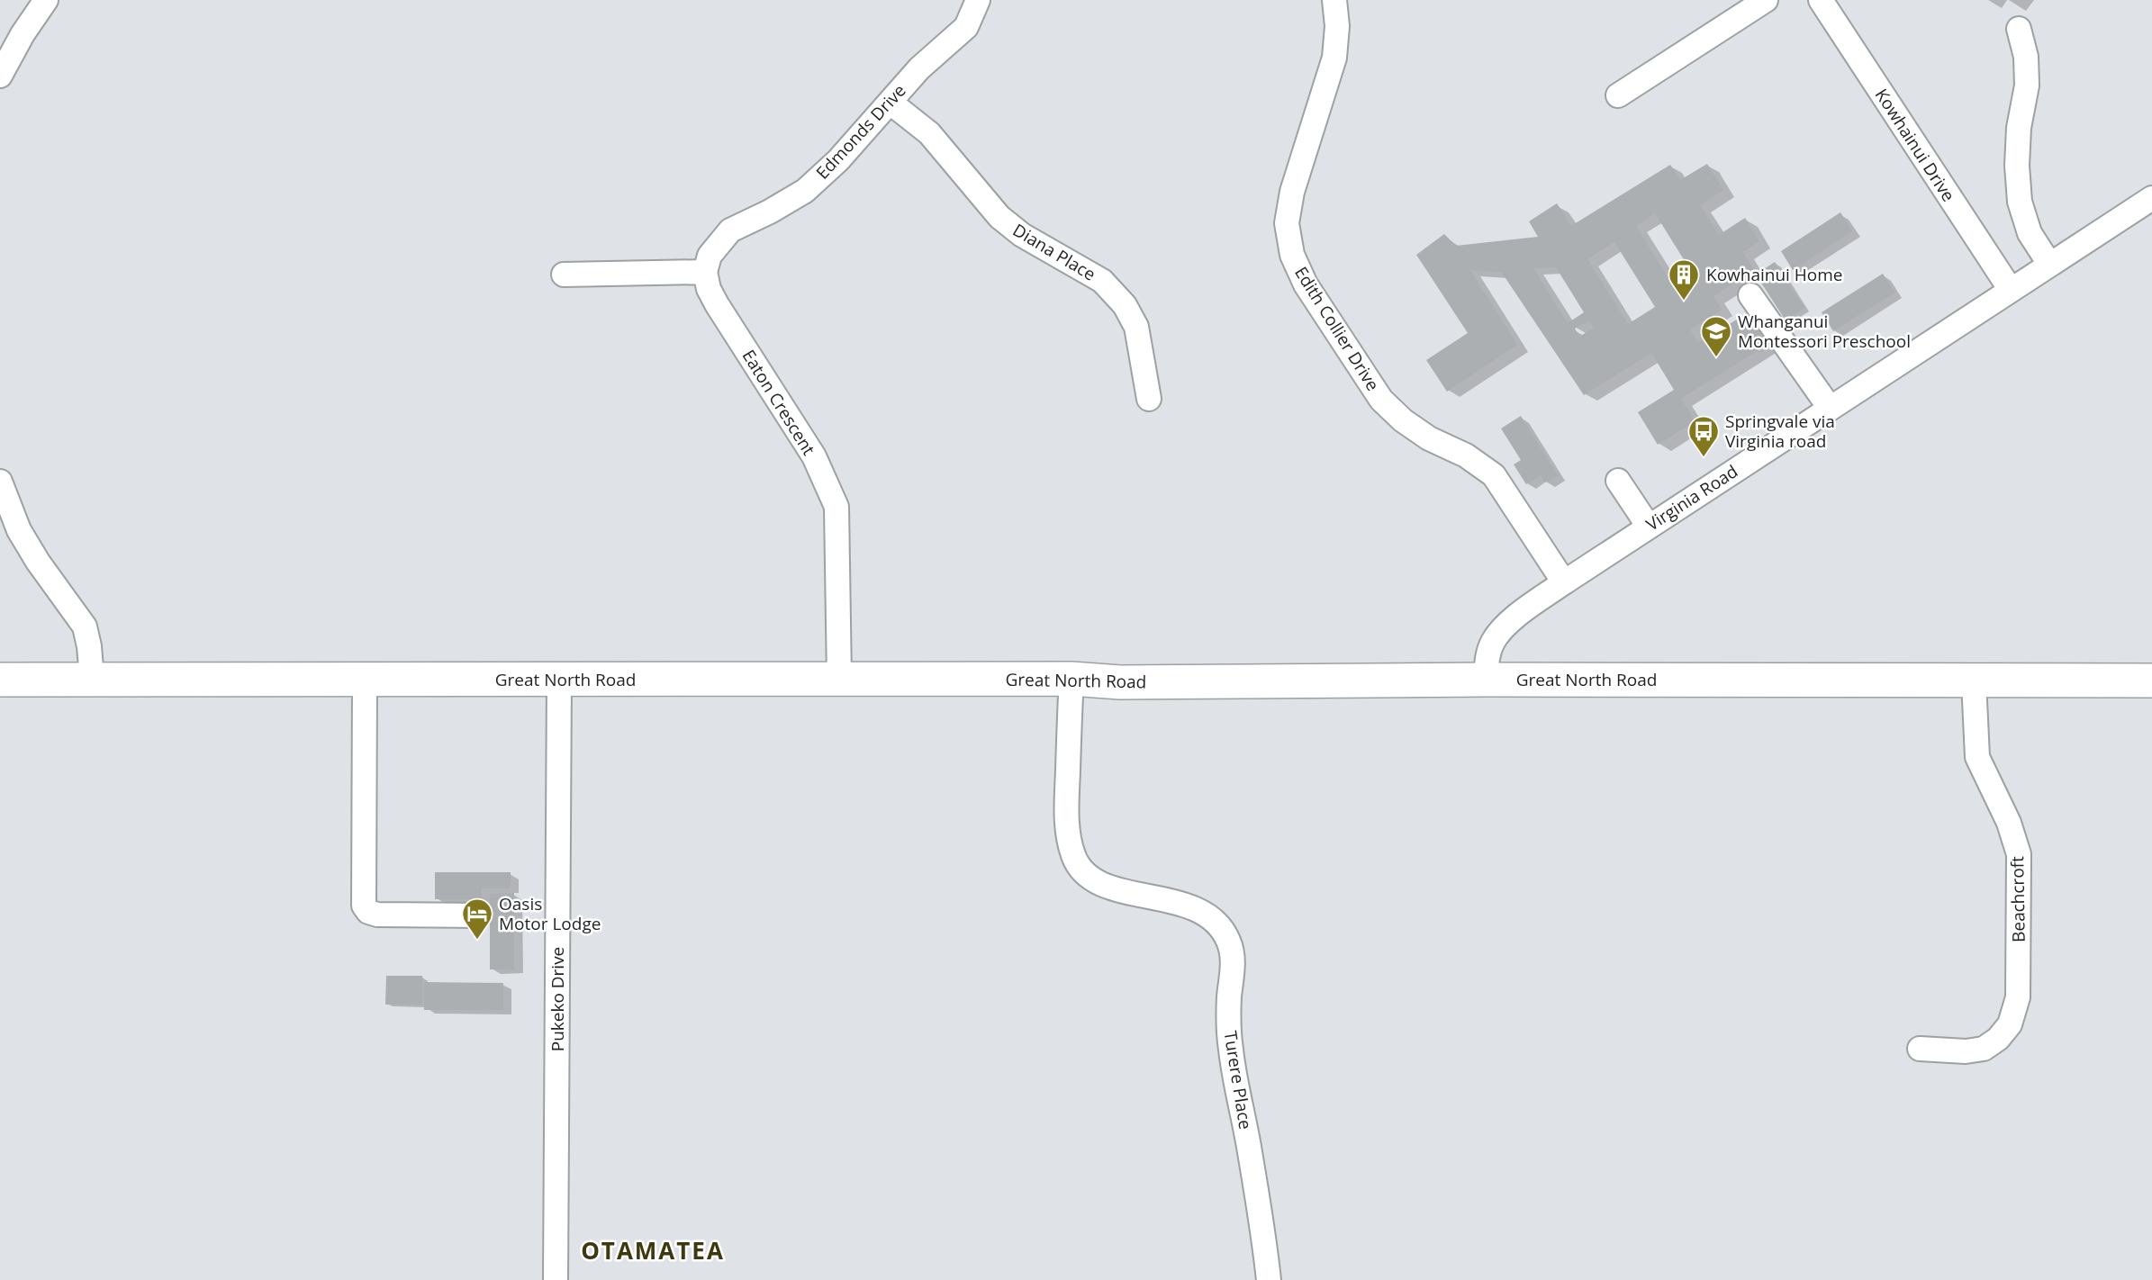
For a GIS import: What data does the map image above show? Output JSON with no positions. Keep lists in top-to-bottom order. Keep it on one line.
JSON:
{"streets":{"highway":["Great North Road"],"street":["Edmonds Drive","Kowhainui Drive","Diana Place","Edith Collier Drive","Eaton Crescent","Virginia Road","Beachcroft","Pukeko Drive","Turere Place"]},"crossings":[["Edmonds Drive","Diana Place"],["Edmonds Drive","Eaton Crescent"],["Kowhainui Drive","Virginia Road"],["Edith Collier Drive","Virginia Road"],["Eaton Crescent","Great North Road"],["Virginia Road","Great North Road"],["Great North Road","Beachcroft"],["Great North Road","Pukeko Drive"],["Great North Road","Turere Place"]],"districts":["OTAMATEA"],"places":{"building":["Kowhainui Home"],"school or university":["Whanganui Montessori Preschool"],"bus stop":["Springvale via Virginia road"],"hotel":["Oasis Motor Lodge"]}}
